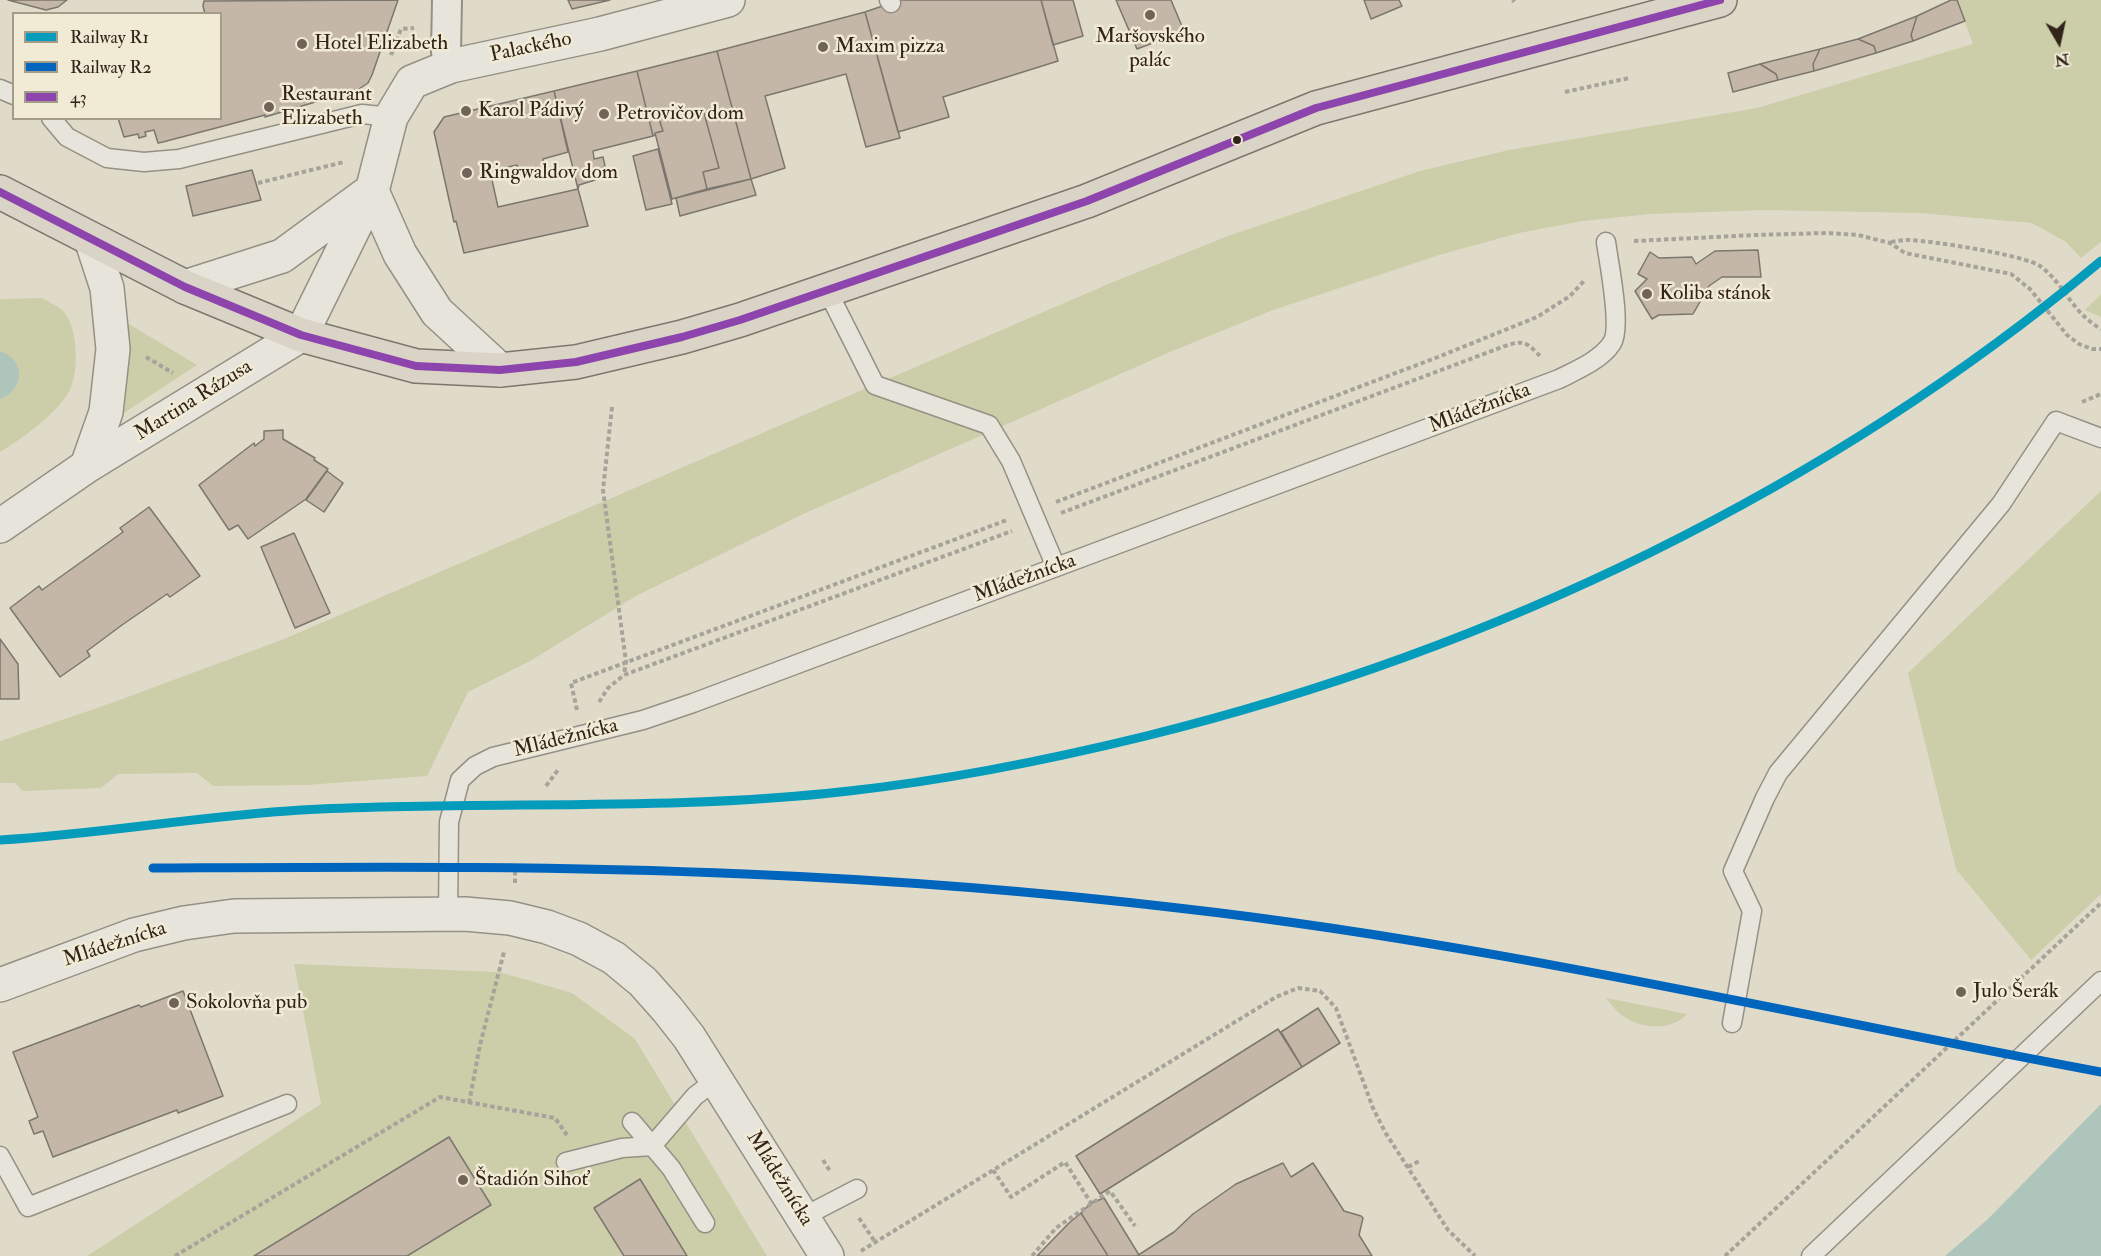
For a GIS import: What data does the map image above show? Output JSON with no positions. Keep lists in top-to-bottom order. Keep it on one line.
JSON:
{"streets":{"street":["Palackého","Martina Rázusa","Mládežnícka"]},"crossings":[["Palackého","Martina Rázusa"]],"places":["Maršovského palác","Hotel Elizabeth","Maxim pizza","Restaurant Elizabeth","Karol Pádivý","Petrovičov dom","Ringwaldov dom","Koliba stánok","Julo Šerák","Sokolovňa pub","Štadión Sihoť"],"lines":["transit line 43","rail line R1","rail line R2"],"legend":["Railway R1","Railway R2","43"],"north":"bottom"}
